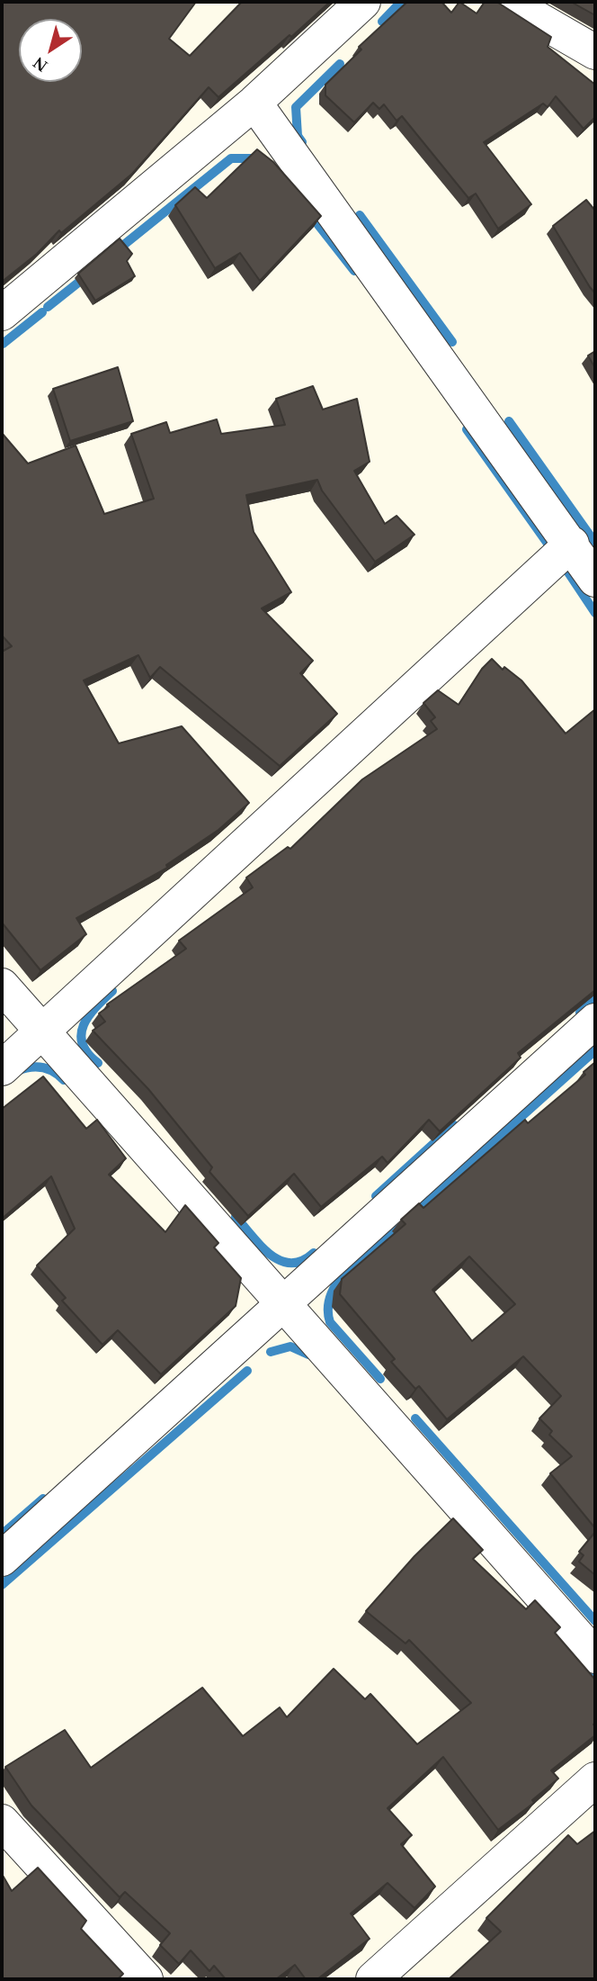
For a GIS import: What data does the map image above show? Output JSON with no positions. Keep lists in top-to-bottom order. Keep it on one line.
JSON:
{"north":"bottom left"}
